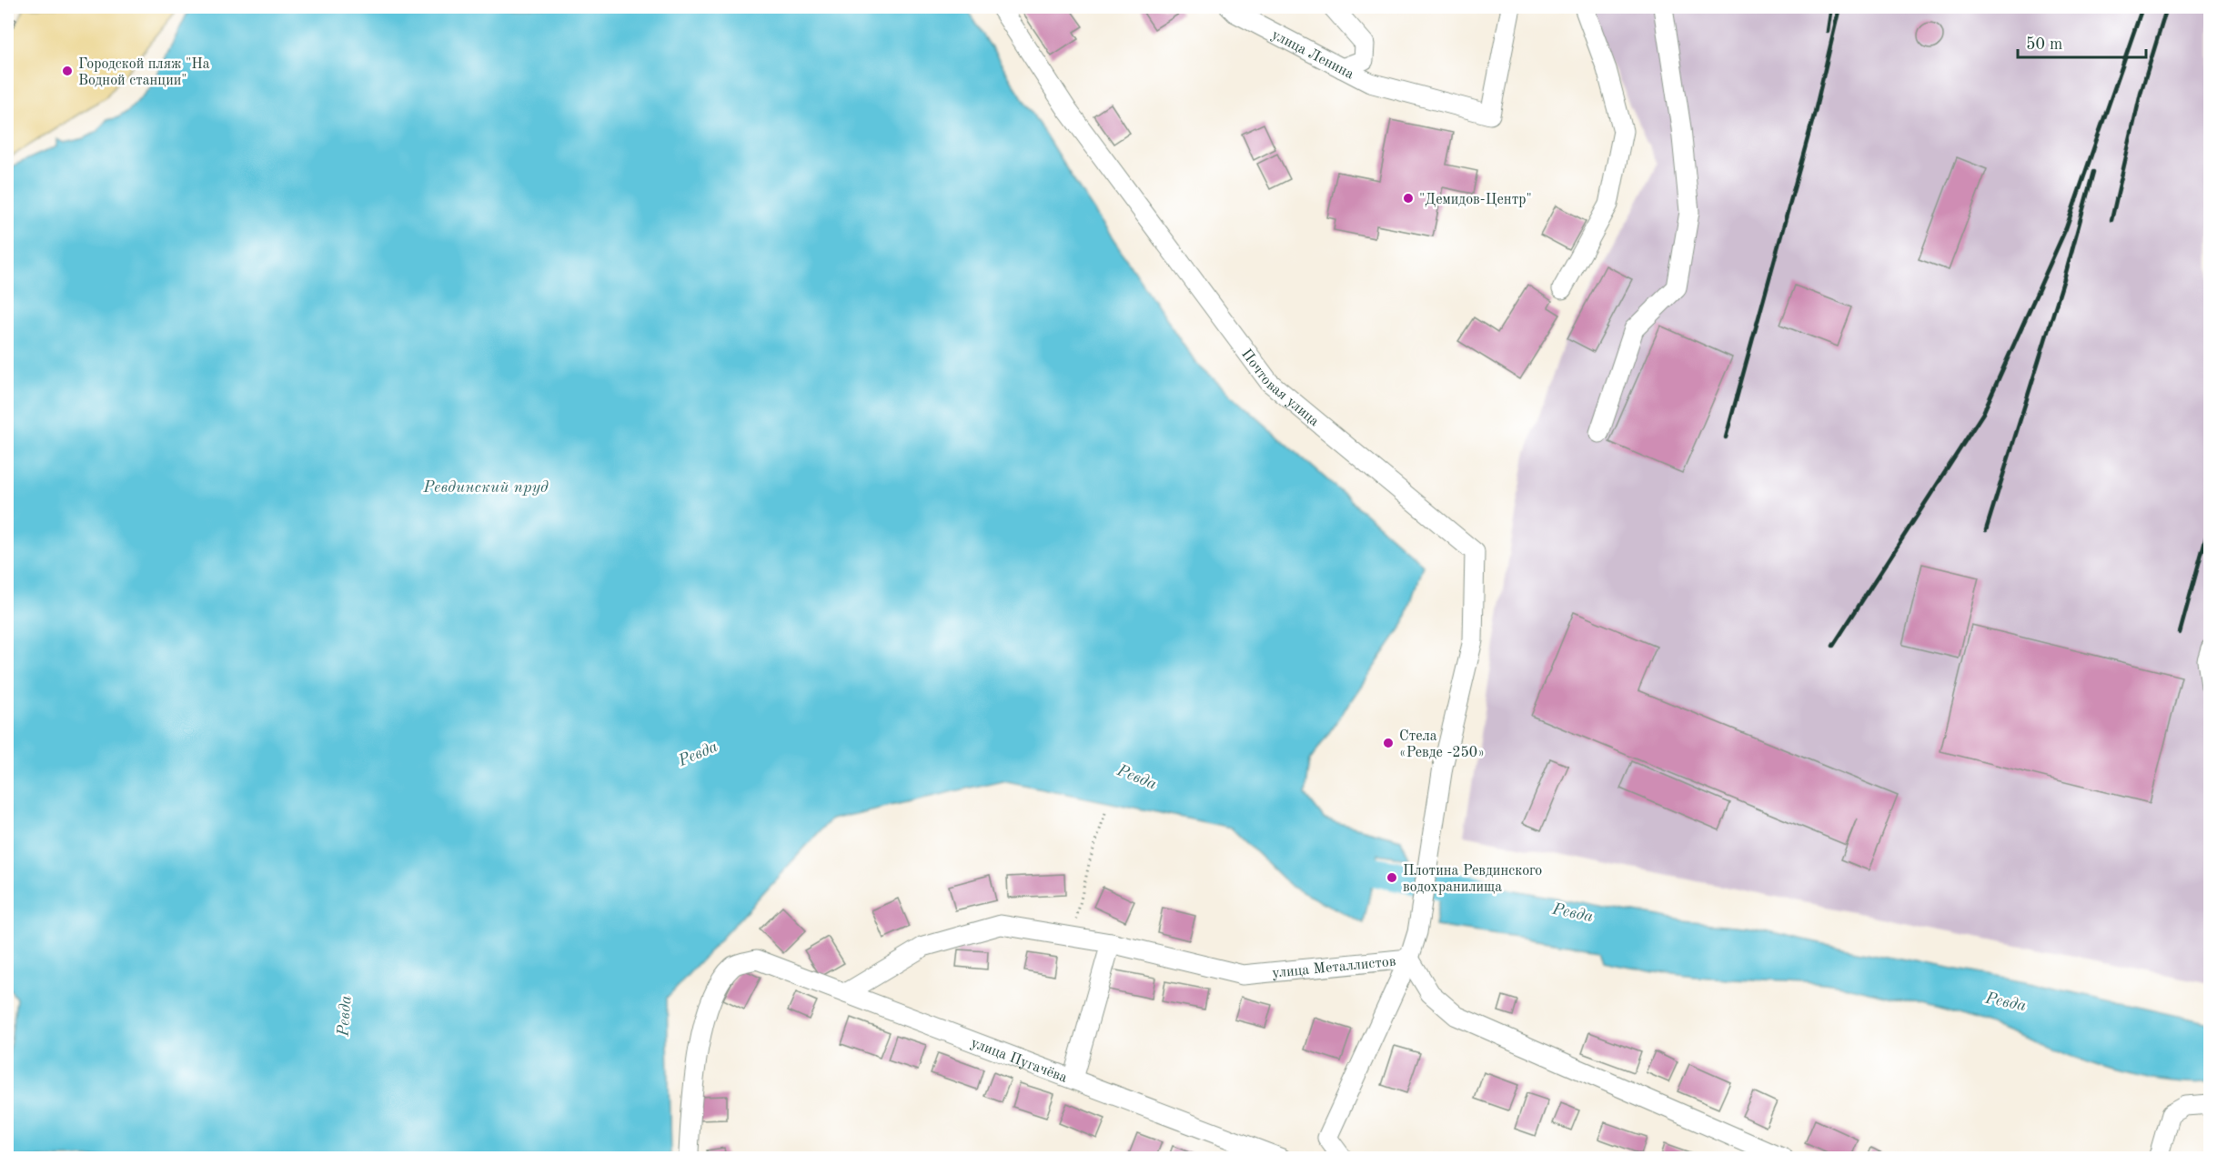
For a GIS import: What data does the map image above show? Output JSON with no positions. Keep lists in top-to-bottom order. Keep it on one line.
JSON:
{"streets":{"street":["улица Ленина","Почтовая улица","улица Металлистов","улица Пугачёва"]},"crossings":[["Почтовая улица","улица Металлистов"],["улица Металлистов","улица Пугачёва"]],"water":["Ревдинский пруд","Ревда"],"places":["Городской пляж \"На Водной станции\"","\"Демидов-Центр\"","Стела «Ревде -250»","Плотина Ревдинского водохранилища"],"scale_bar":"50 m"}
